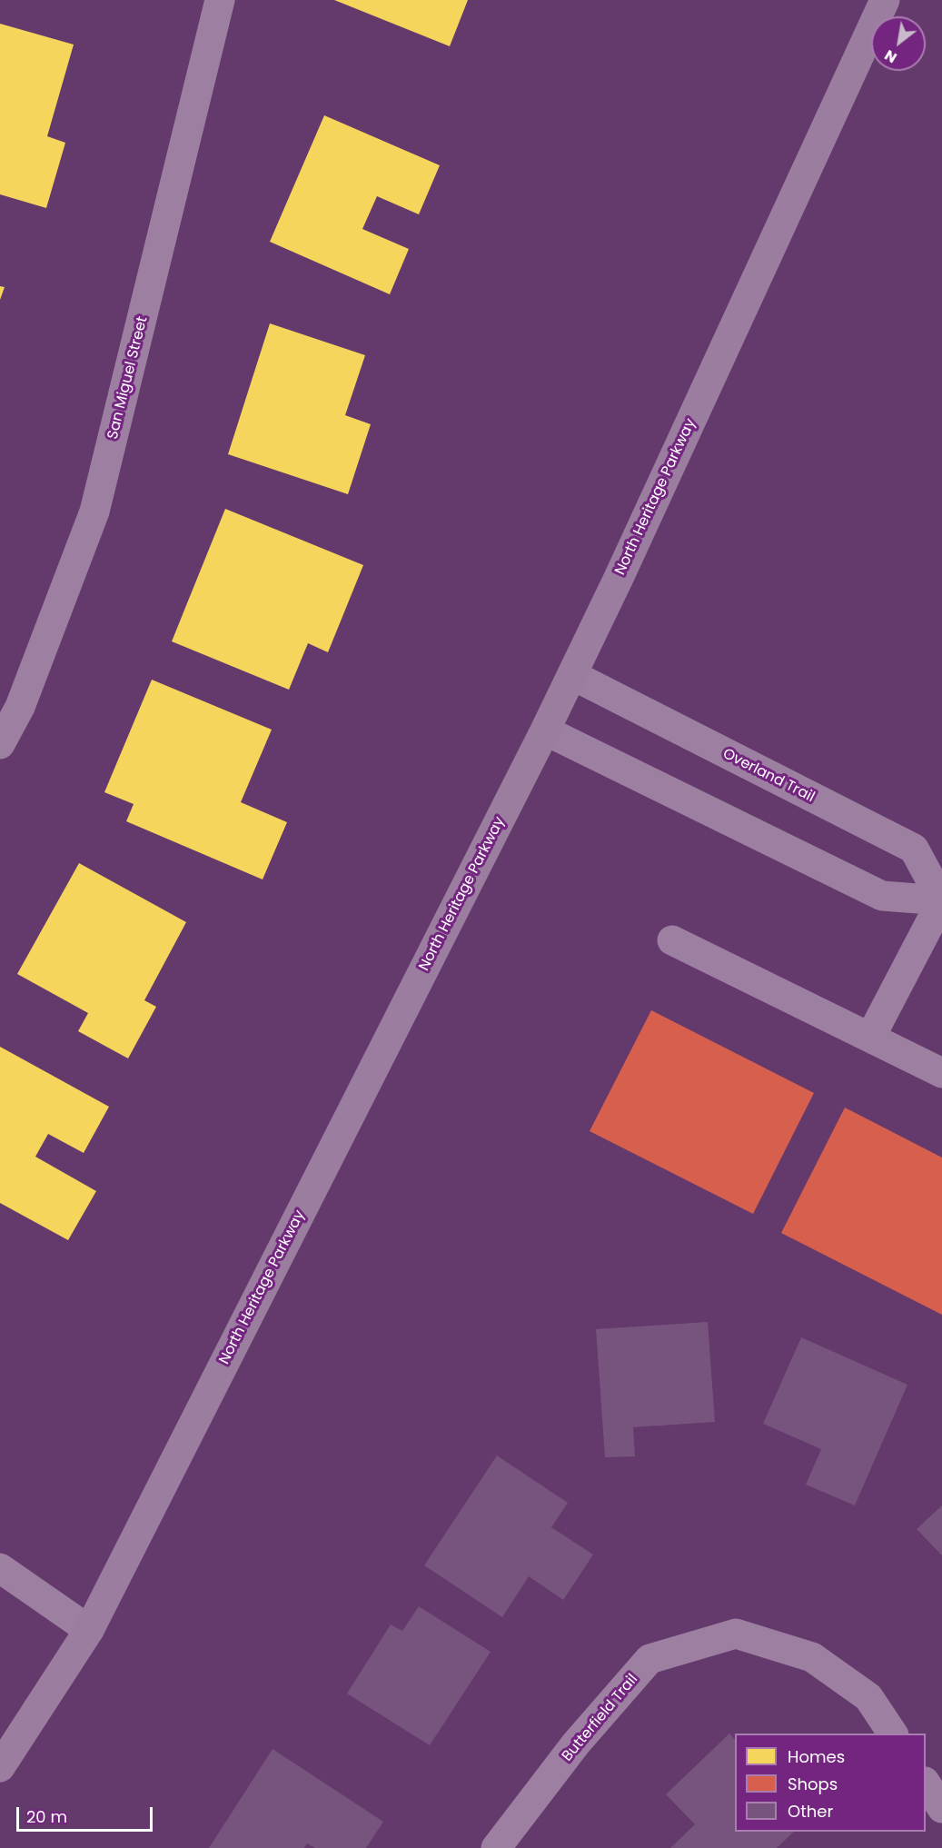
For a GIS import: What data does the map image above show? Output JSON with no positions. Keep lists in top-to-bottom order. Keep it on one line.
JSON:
{"streets":{"main road":["North Heritage Parkway"],"street":["San Miguel Street","Overland Trail","Butterfield Trail"]},"crossings":[["North Heritage Parkway","Overland Trail"]],"legend":["Homes","Shops","Other"],"scale_bar":"20 m","north":"bottom left"}
